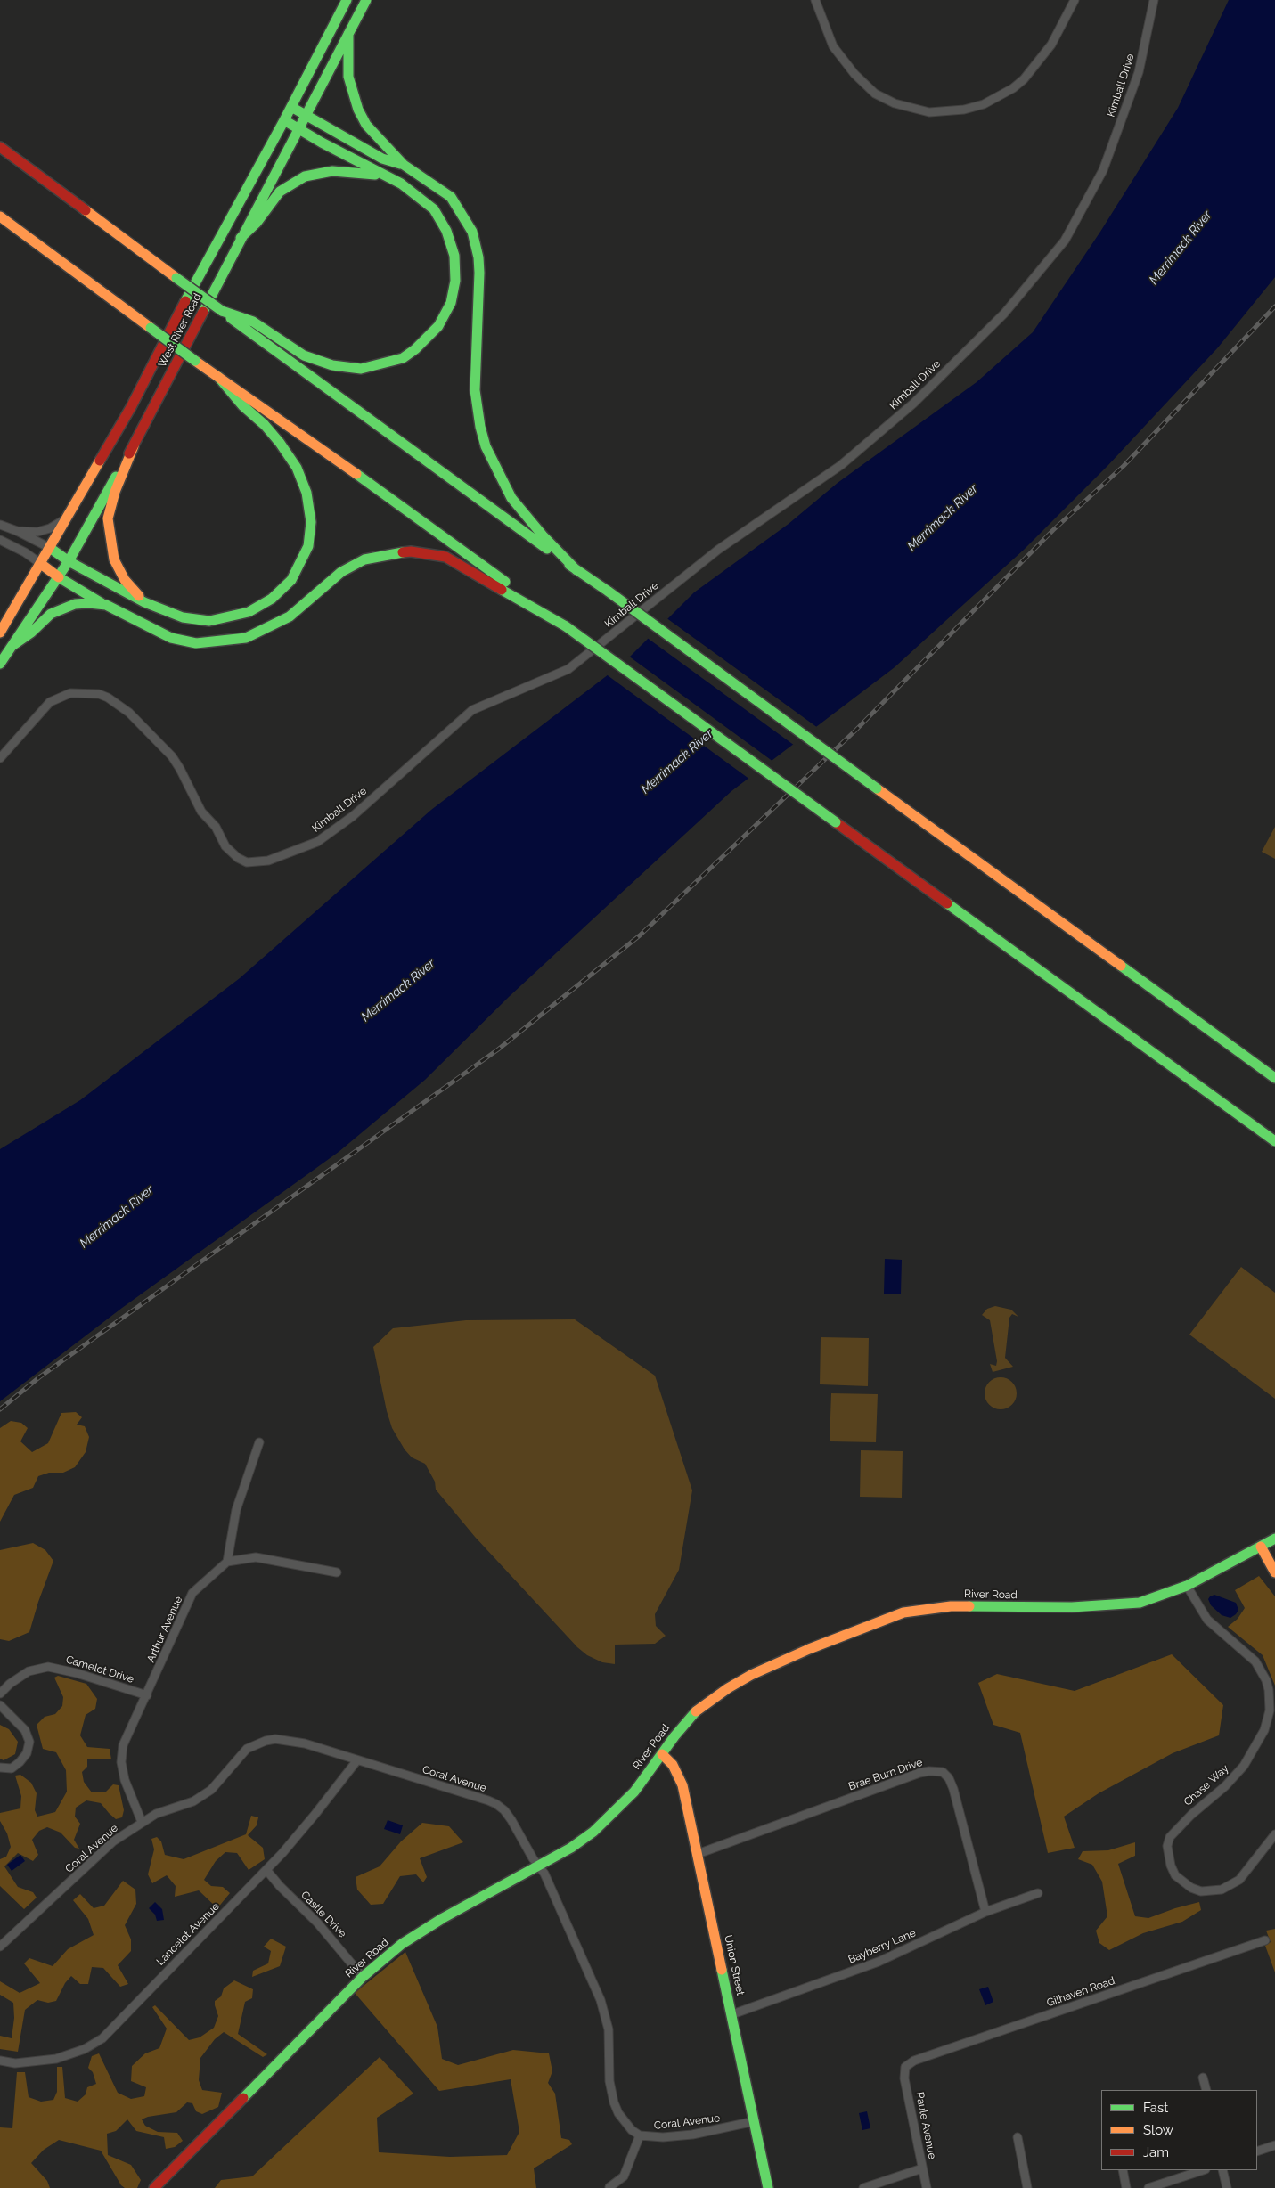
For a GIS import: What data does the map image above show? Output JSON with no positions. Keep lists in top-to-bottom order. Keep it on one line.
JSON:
{"streets":{"main road":["West River Road","River Road","Union Street"],"street":["Kimball Drive","Arthur Avenue","Camelot Drive","Brae Burn Drive","Coral Avenue","Chase Way","Castle Drive","Lancelot Avenue","Bayberry Lane","Gilhaven Road","Paule Avenue"]},"crossings":[["River Road","Coral Avenue"],["River Road","Chase Way"],["River Road","Castle Drive"],["River Road","Union Street"],["Arthur Avenue","Camelot Drive"],["Arthur Avenue","Coral Avenue"],["Brae Burn Drive","Bayberry Lane"],["Brae Burn Drive","Union Street"],["Coral Avenue","Lancelot Avenue"],["Coral Avenue","Union Street"],["Castle Drive","Lancelot Avenue"],["Bayberry Lane","Union Street"],["Gilhaven Road","Paule Avenue"]],"water":["Merrimack River"],"legend":["Fast","Slow","Jam"]}
